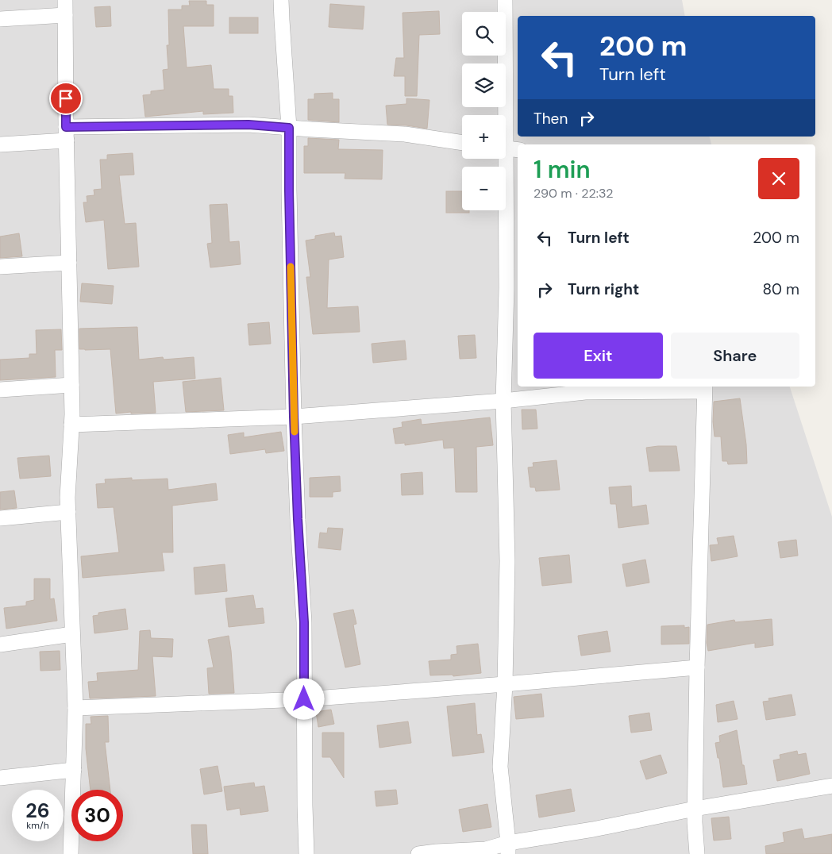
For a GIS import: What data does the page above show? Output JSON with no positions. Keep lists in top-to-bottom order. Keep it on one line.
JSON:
{"page":{"map_buttons":["+","−"],"turn":["200 m","Turn left"],"then":"Then","heading":["1 min","290 m · 22:32"],"list":[{"name":"Turn left","value":"200 m"},{"name":"Turn right","value":"80 m"}],"buttons":["Exit","Share"],"speed":"26 km/h","limit":"30"}}
